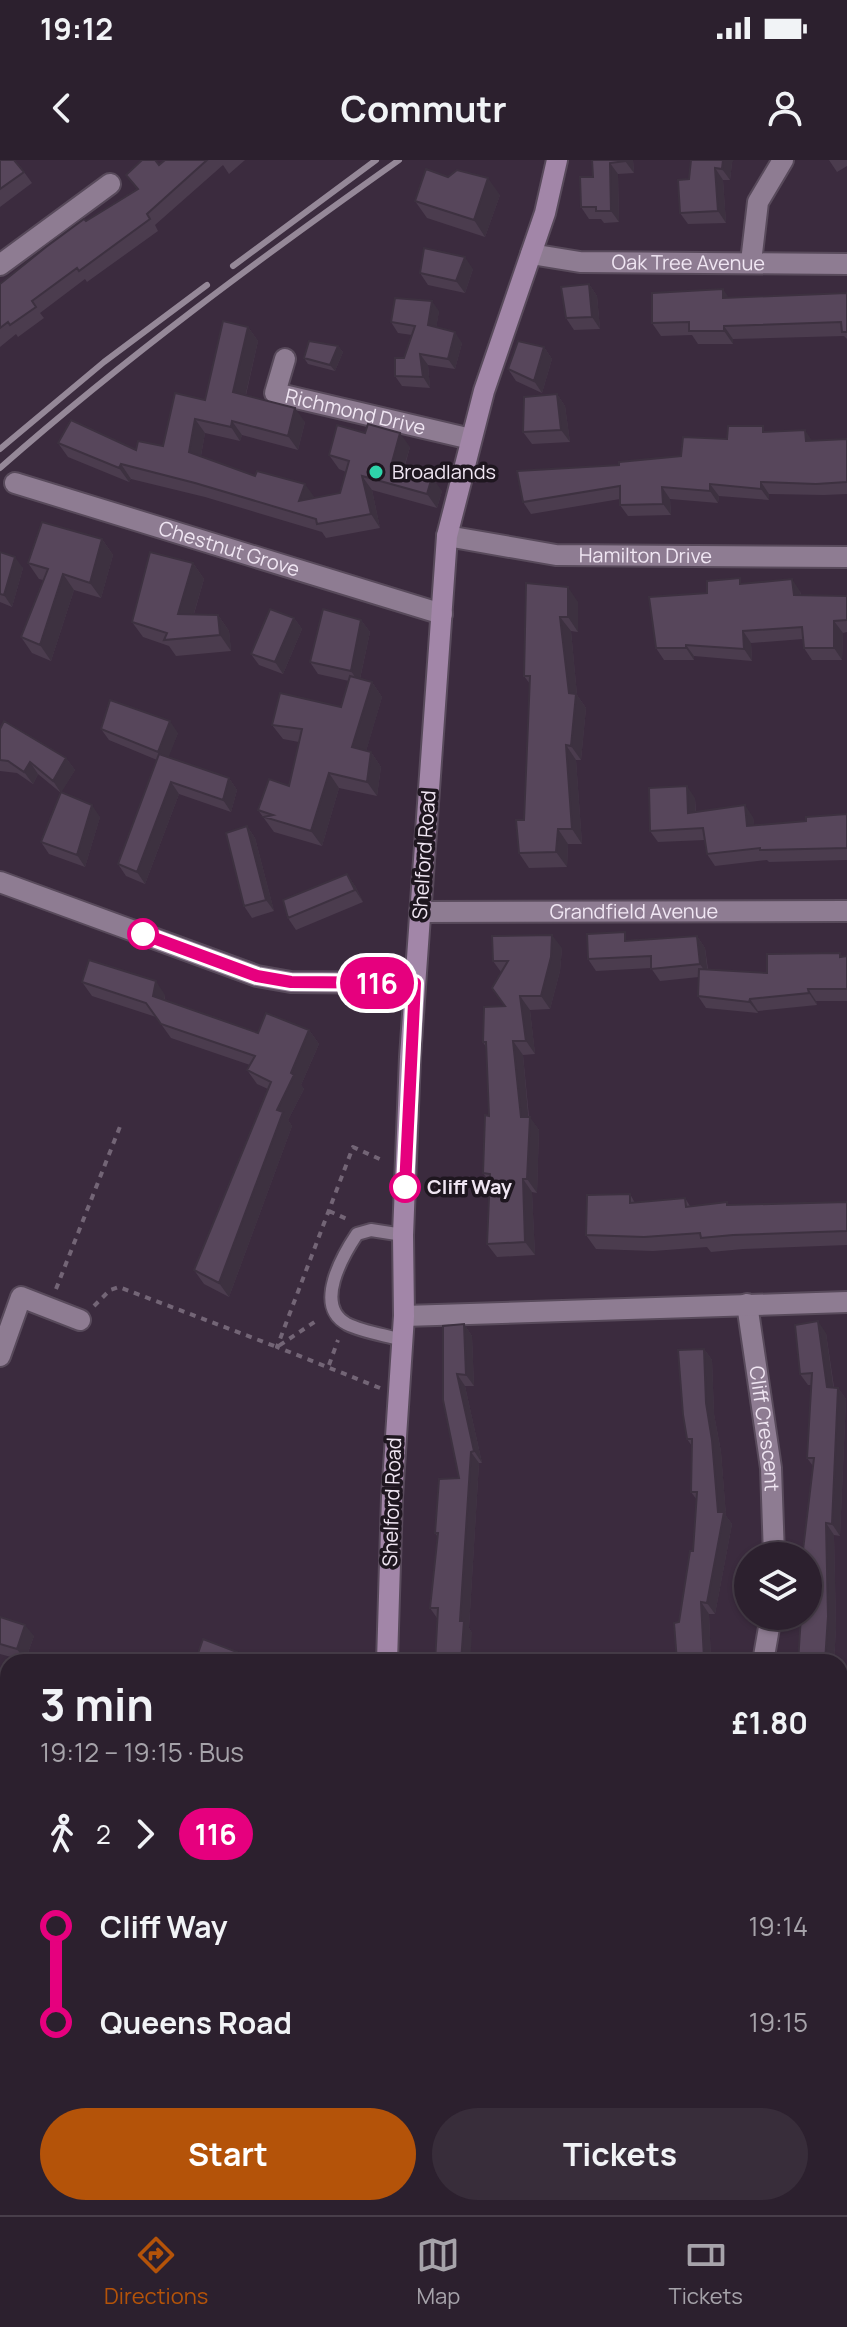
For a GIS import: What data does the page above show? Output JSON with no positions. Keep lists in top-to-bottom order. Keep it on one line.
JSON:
{"streets":{"street":["Oak Tree Avenue","Richmond Drive","Chestnut Grove","Hamilton Drive","Shelford Road","Grandfield Avenue","Cliff Crescent"]},"crossings":[["Oak Tree Avenue","Shelford Road"],["Richmond Drive","Shelford Road"],["Chestnut Grove","Shelford Road"],["Hamilton Drive","Shelford Road"],["Shelford Road","Grandfield Avenue"]],"places":["Broadlands","Cliff Way"],"lines":["bus line 116"],"page":{"status":"19:12","header":"Commutr","on_map":"116","heading":["3 min","19:12 – 19:15 · Bus","£1.80"],"legs":["2","116"],"list":[{"name":"Cliff Way","value":"19:14"},{"name":"Queens Road","value":"19:15"}],"buttons":["Start","Tickets"],"tabs":["Directions","Map","Tickets"]}}
